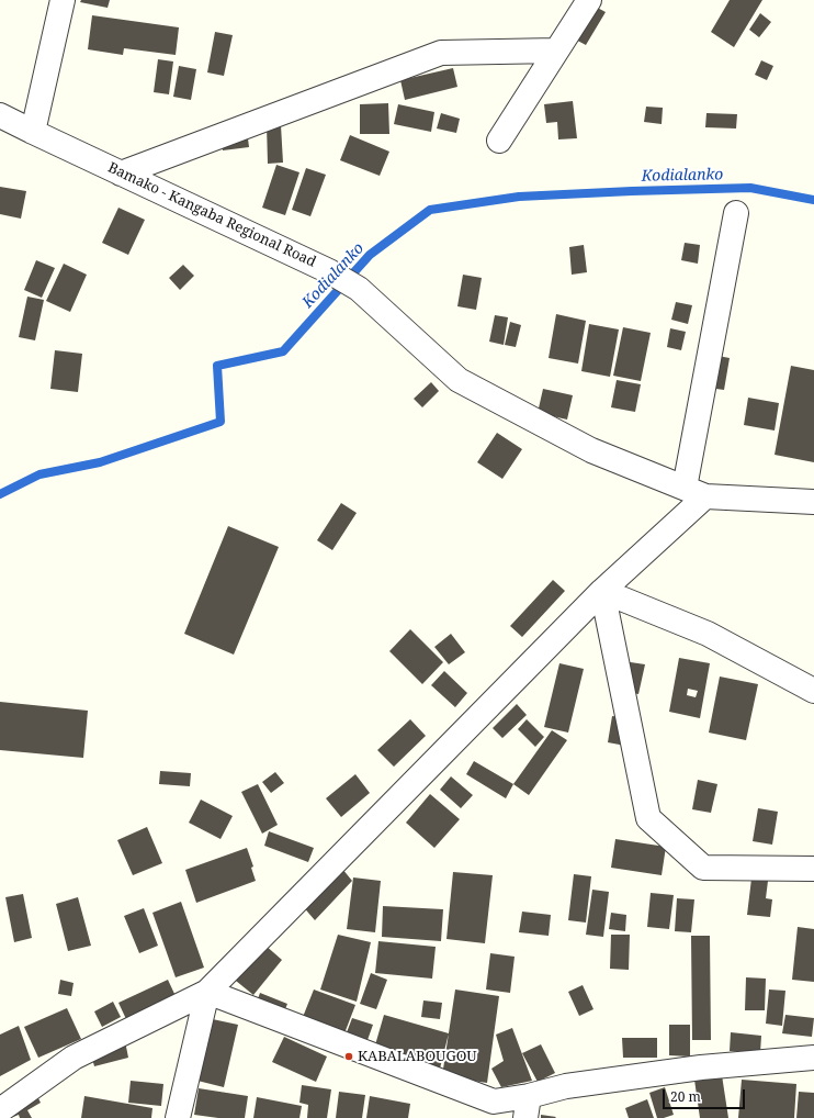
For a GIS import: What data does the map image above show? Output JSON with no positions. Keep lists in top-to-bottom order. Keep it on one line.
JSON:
{"streets":{"street":["Bamako - Kangaba Regional Road"]},"water":["Kodialanko"],"places":["KABALABOUGOU"],"scale_bar":"20 m"}
